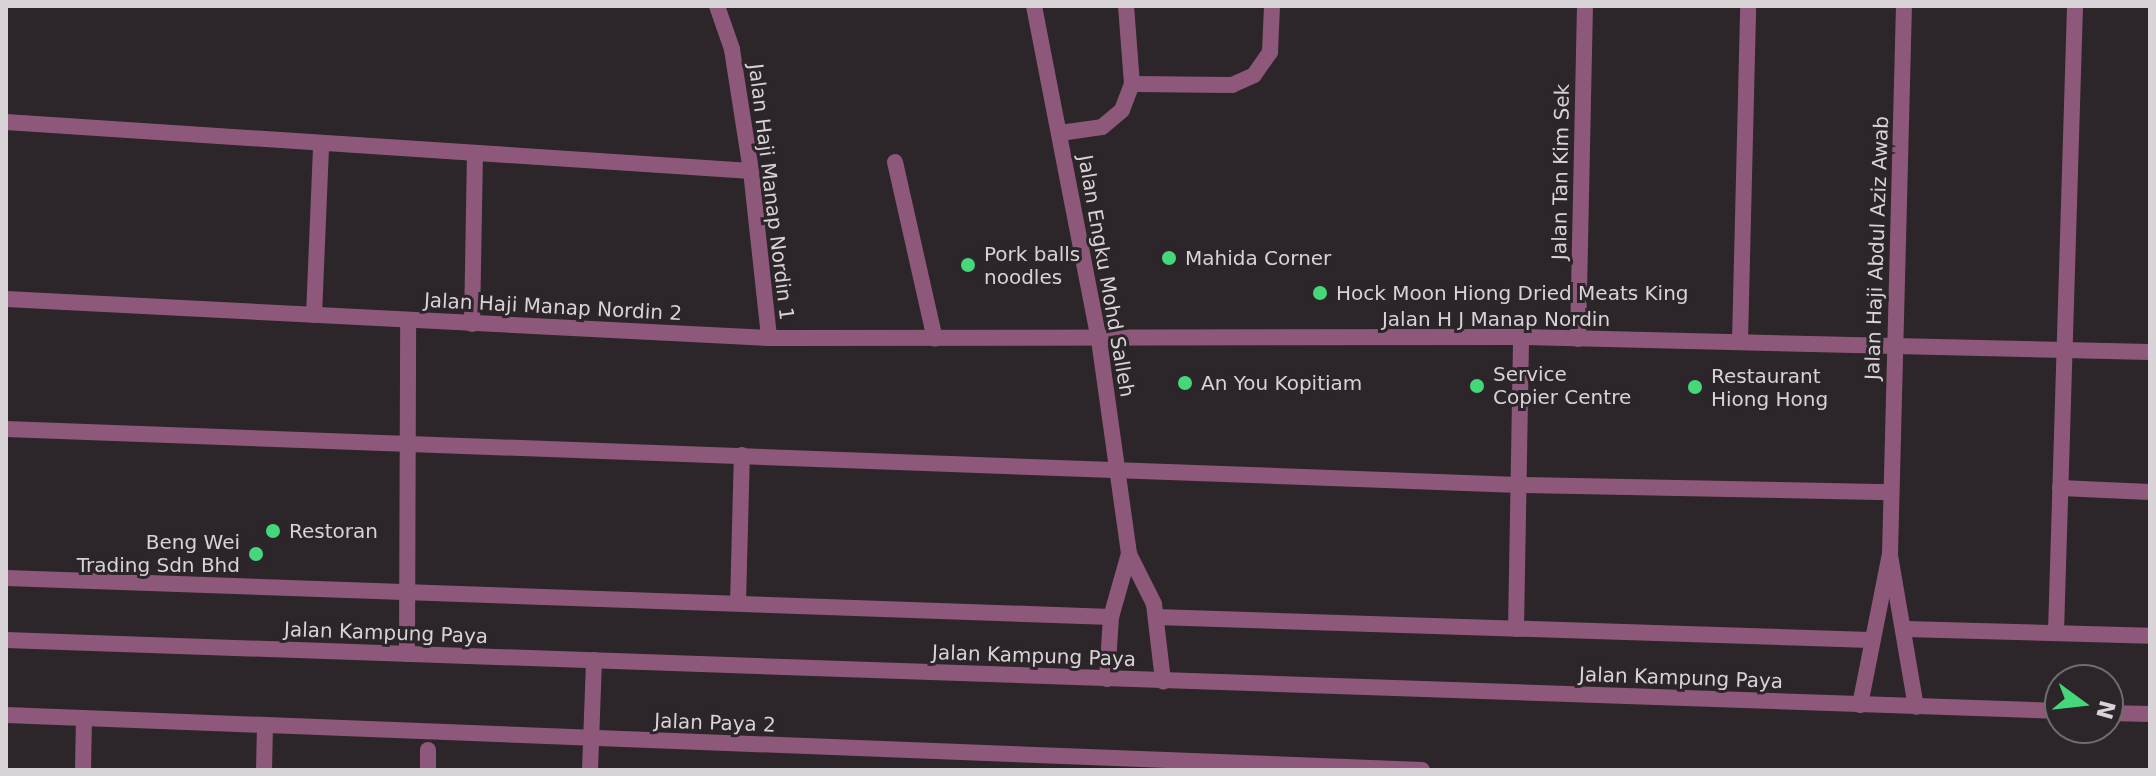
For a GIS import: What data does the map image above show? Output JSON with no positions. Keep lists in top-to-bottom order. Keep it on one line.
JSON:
{"streets":{"street":["Jalan Tan Kim Sek","Jalan Haji Manap Nordin 1","Jalan Haji Abdul Aziz Awab","Jalan Engku Mohd Salleh","Jalan Haji Manap Nordin 2","Jalan H J Manap Nordin","Jalan Kampung Paya","Jalan Paya 2"]},"crossings":[["Jalan Tan Kim Sek","Jalan H J Manap Nordin"],["Jalan Haji Manap Nordin 1","Jalan Haji Manap Nordin 2"],["Jalan Haji Abdul Aziz Awab","Jalan H J Manap Nordin"],["Jalan Engku Mohd Salleh","Jalan Haji Manap Nordin 2"],["Jalan Engku Mohd Salleh","Jalan H J Manap Nordin"],["Jalan Engku Mohd Salleh","Jalan Kampung Paya"],["Jalan Haji Manap Nordin 2","Jalan H J Manap Nordin"]],"places":["Mahida Corner","Pork balls noodles","Hock Moon Hiong Dried Meats King","An You Kopitiam","Service Copier Centre","Restaurant Hiong Hong","Restoran","Beng Wei Trading Sdn Bhd"],"north":"right"}
